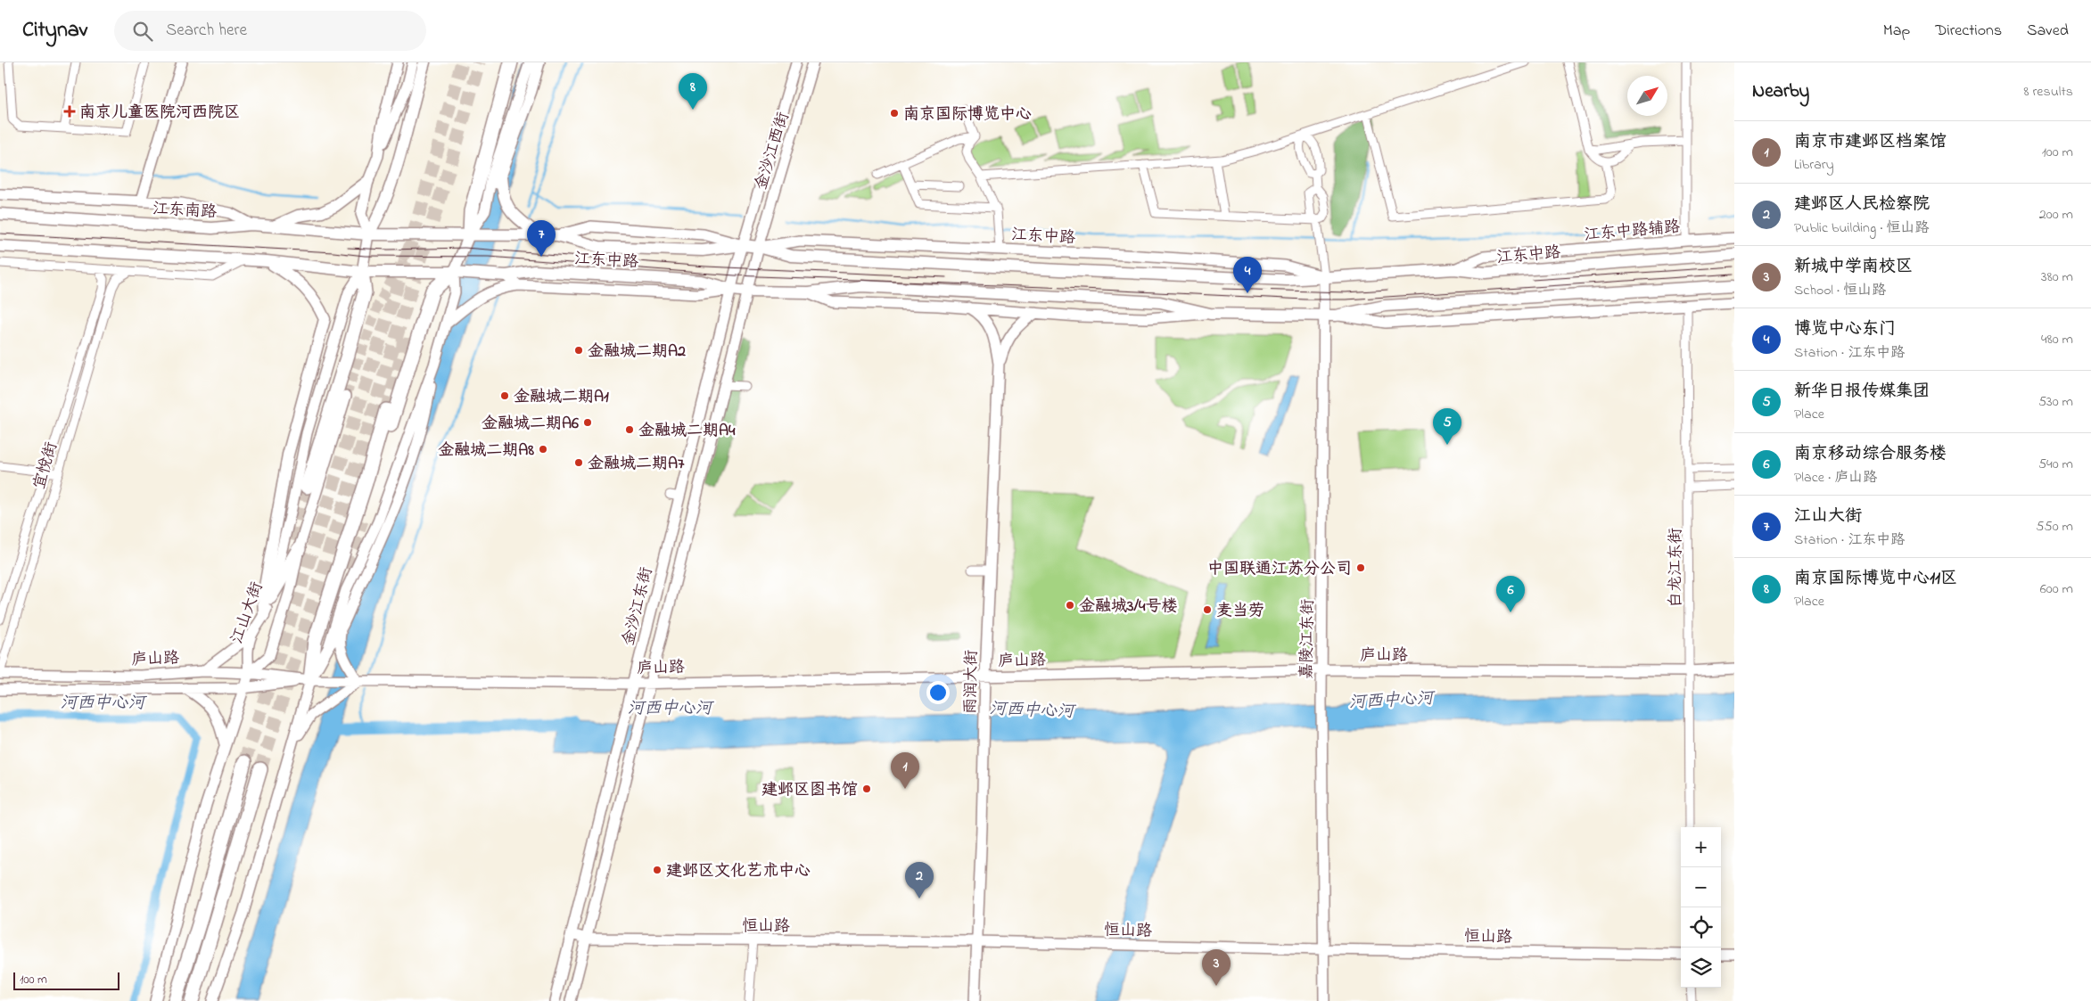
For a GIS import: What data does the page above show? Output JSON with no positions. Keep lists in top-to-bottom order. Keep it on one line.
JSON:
{"streets":{"main road":["江东南路","江东中路"],"street":["金沙江西街","江东中路辅路","宜悦街","白龙江东街","金沙江东街","江山大街","嘉陵江东街","庐山路","雨润大街","恒山路"]},"crossings":[["金沙江西街","江东中路"],["金沙江西街","金沙江东街"],["江东南路","江东中路"],["江东南路","江山大街"],["江东中路辅路","江东中路"],["江东中路","白龙江东街"],["江东中路","金沙江东街"],["江东中路","江山大街"],["江东中路","嘉陵江东街"],["宜悦街","庐山路"],["白龙江东街","庐山路"],["金沙江东街","庐山路"],["金沙江东街","恒山路"],["江山大街","庐山路"],["嘉陵江东街","庐山路"],["嘉陵江东街","恒山路"],["庐山路","雨润大街"],["雨润大街","恒山路"]],"water":["河西中心河"],"places":{"health":["南京儿童医院河西院区"],"other":["南京国际博览中心","金融城二期A2","金融城二期A1","金融城二期A6","金融城二期A4","金融城二期A8","金融城二期A7","中国联通江苏分公司","金融城3/4号楼","麦当劳","建邺区图书馆","建邺区文化艺术中心"]},"scale_bar":"100 m","north":"top right","page":{"header":"Citynav","search":"Search here","nav":["Map","Directions","Saved"],"heading":["Nearby","8 results"],"pins":["8","7","4","5","6","1","2","3"],"list":[{"mark":"1","name":"南京市建邺区档案馆","note":"Library","value":"100 m"},{"mark":"2","name":"建邺区人民检察院","note":"Public building · 恒山路","value":"200 m"},{"mark":"3","name":"新城中学南校区","note":"School · 恒山路","value":"380 m"},{"mark":"4","name":"博览中心东门","note":"Station · 江东中路","value":"480 m"},{"mark":"5","name":"新华日报传媒集团","note":"Place","value":"530 m"},{"mark":"6","name":"南京移动综合服务楼","note":"Place · 庐山路","value":"540 m"},{"mark":"7","name":"江山大街","note":"Station · 江东中路","value":"550 m"},{"mark":"8","name":"南京国际博览中心11区","note":"Place","value":"600 m"}],"map_buttons":["+","−"],"scale":"100 m"}}
